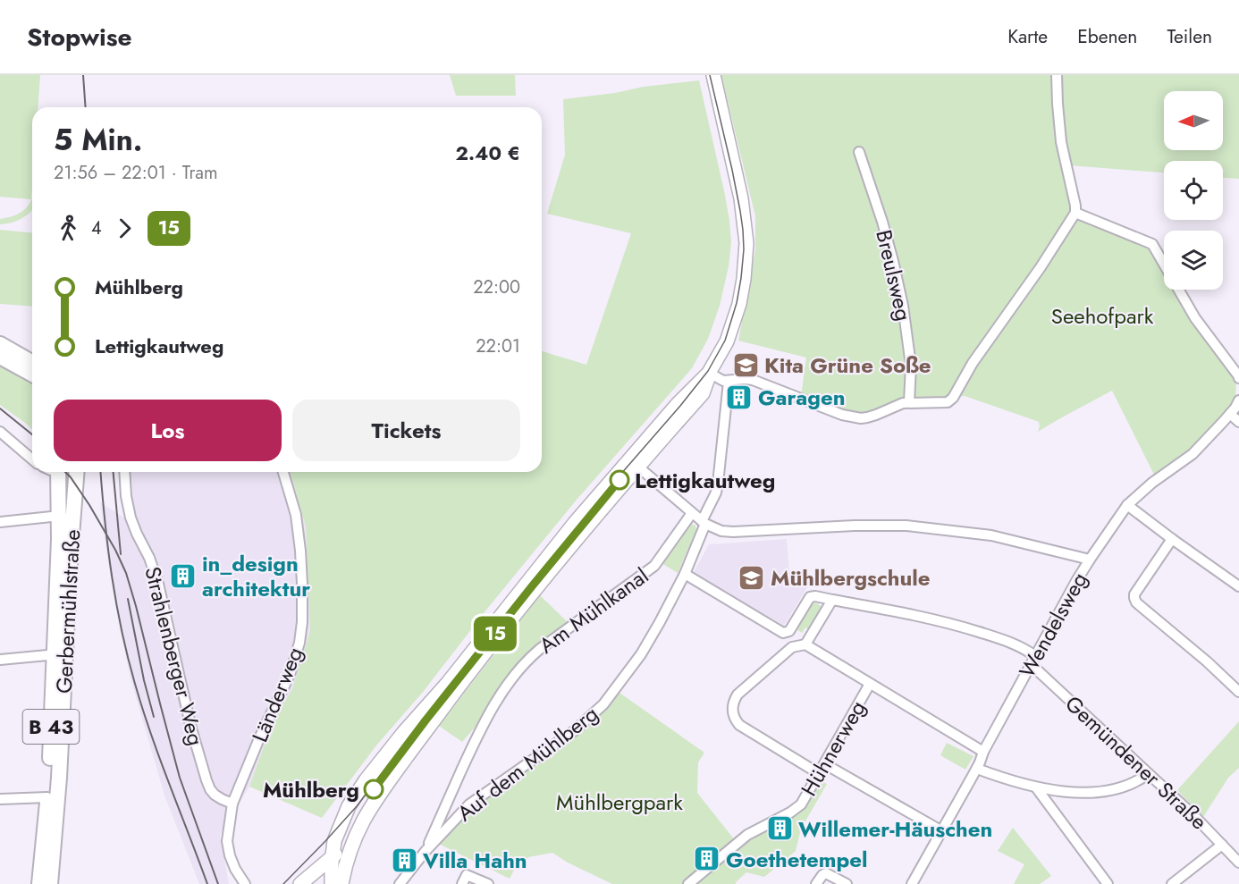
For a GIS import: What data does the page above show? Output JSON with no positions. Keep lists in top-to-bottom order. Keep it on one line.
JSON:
{"streets":{"main road":["Gerbermühlstraße","B 43"],"street":["Breulsweg","Am Mühlkanal","Wendelsweg","Strahlenberger Weg","Länderweg","Hühnerweg","Gemündener Straße","Auf dem Mühlberg"]},"crossings":[["Am Mühlkanal","Auf dem Mühlberg"],["Wendelsweg","Gemündener Straße"],["Strahlenberger Weg","Länderweg"],["Gemündener Straße","Auf dem Mühlberg"]],"parks":["Seehofpark","Mühlbergpark"],"places":{"school or university":["Kita Grüne Soße","Mühlbergschule"],"building":["Garagen","in_design architektur","Willemer-Häuschen","Goethetempel","Villa Hahn"],"other":["Lettigkautweg","Mühlberg"]},"lines":["tram line 15"],"north":"left","page":{"header":"Stopwise","nav":["Karte","Ebenen","Teilen"],"on_map":"15","heading":["5 Min.","21:56 – 22:01 · Tram","2.40 €"],"legs":["4","15"],"list":[{"name":"Mühlberg","value":"22:00"},{"name":"Lettigkautweg","value":"22:01"}],"buttons":["Los","Tickets"]}}
